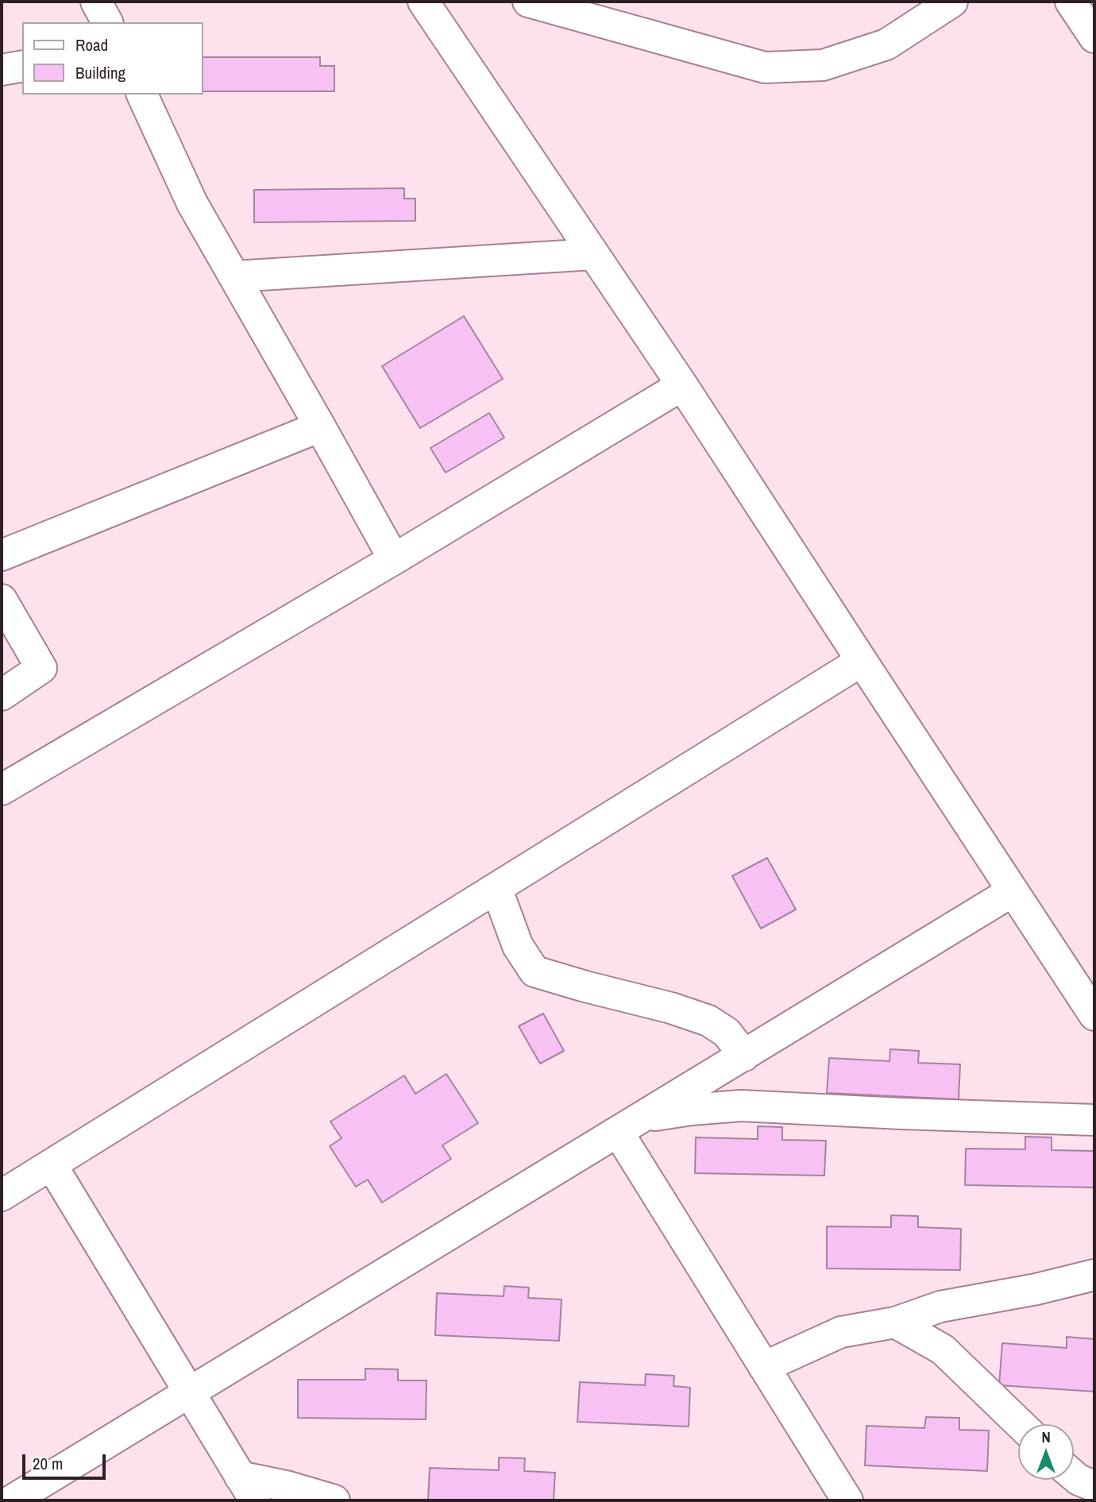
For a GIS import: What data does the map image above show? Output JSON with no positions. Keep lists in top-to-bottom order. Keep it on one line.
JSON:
{"legend":["Road","Building"],"scale_bar":"20 m","north":"top"}
